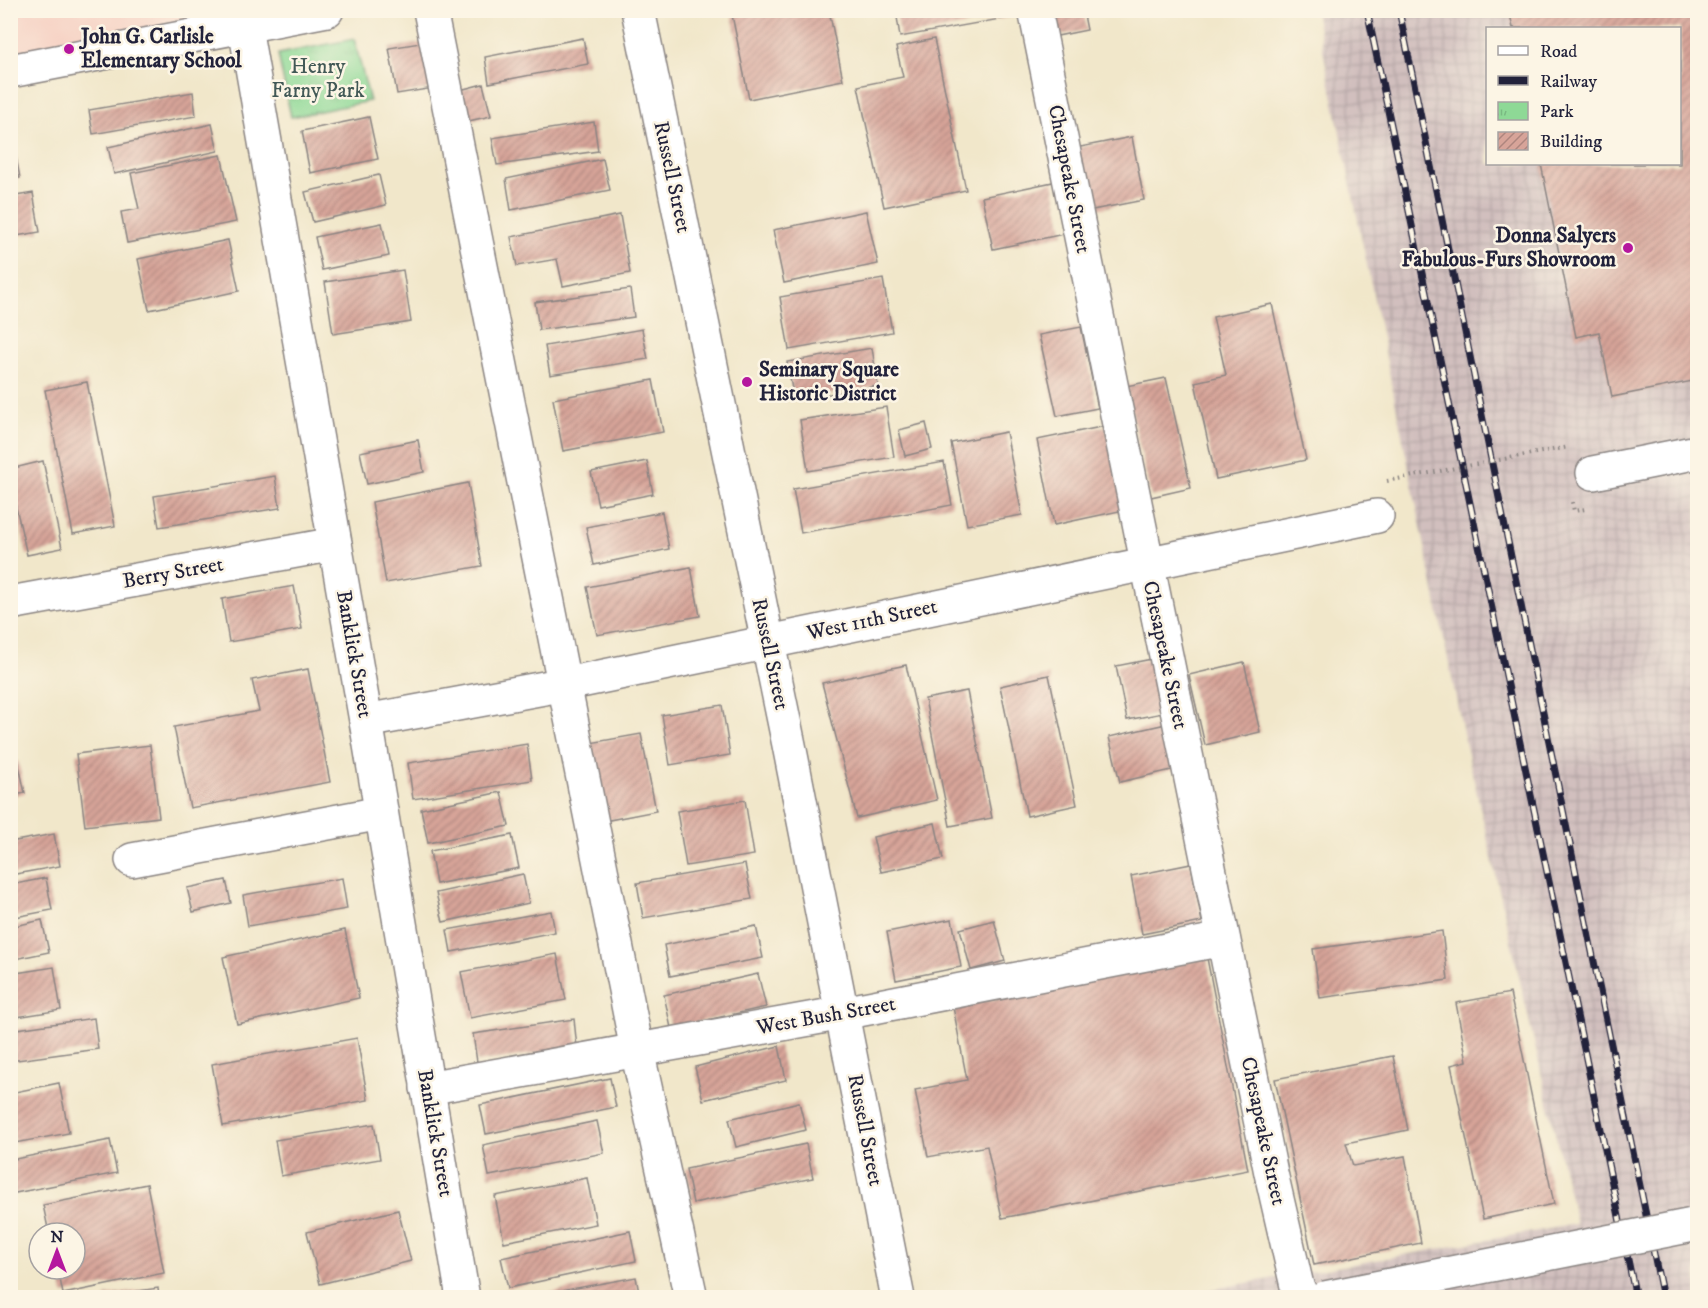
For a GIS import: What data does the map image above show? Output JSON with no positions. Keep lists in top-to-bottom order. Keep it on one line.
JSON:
{"streets":{"street":["Russell Street","Chesapeake Street","Berry Street","West 11th Street","Banklick Street","West Bush Street"]},"crossings":[["Russell Street","West 11th Street"],["Russell Street","West Bush Street"],["Chesapeake Street","West 11th Street"],["Chesapeake Street","West Bush Street"],["Berry Street","Banklick Street"],["West 11th Street","Banklick Street"],["Banklick Street","West Bush Street"]],"parks":["Henry Farny Park"],"places":["John G. Carlisle Elementary School","Donna Salyers Fabulous-Furs Showroom","Seminary Square Historic District"],"legend":["Road","Railway","Park","Building"],"north":"top"}
